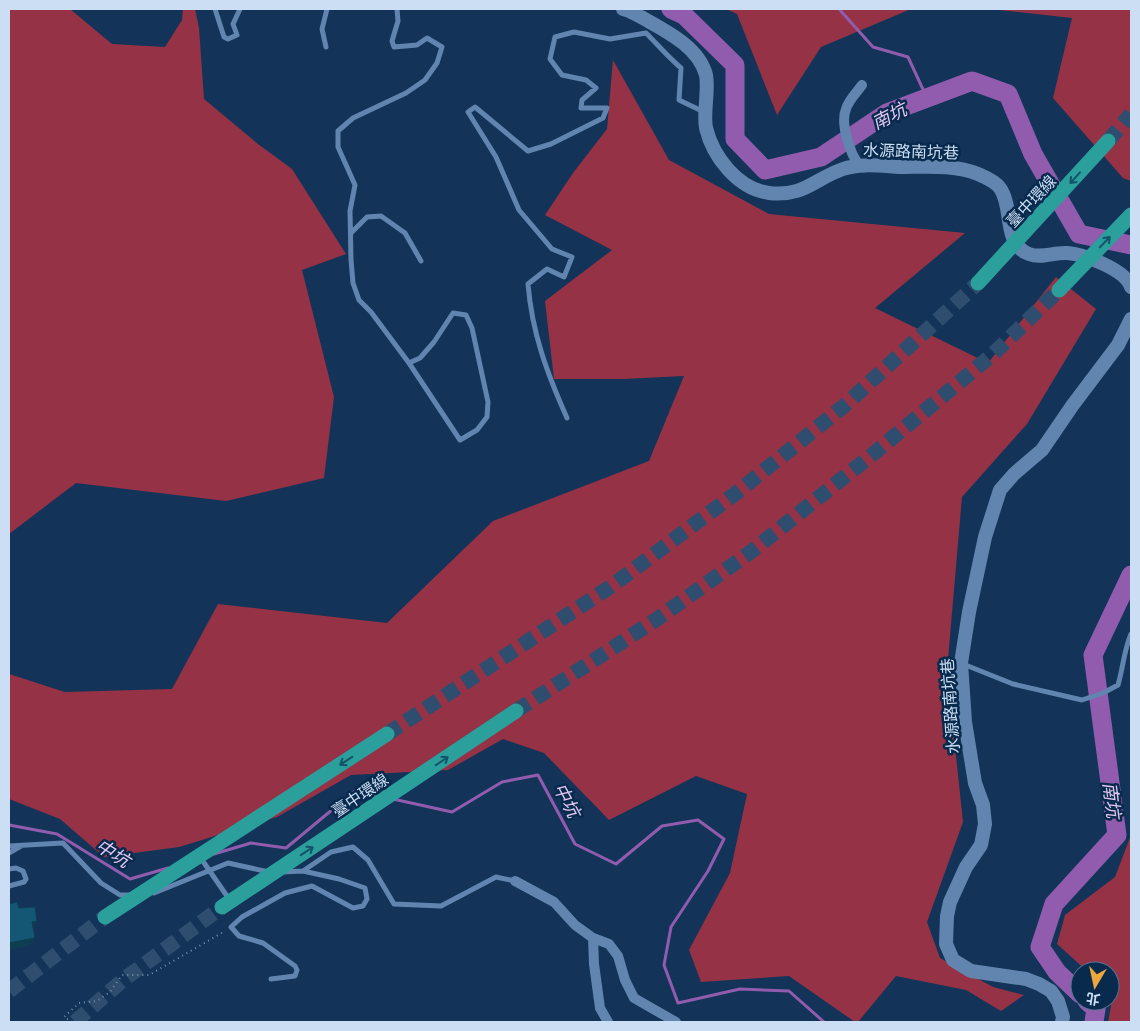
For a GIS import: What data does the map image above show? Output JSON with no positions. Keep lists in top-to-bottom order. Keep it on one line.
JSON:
{"streets":{"highway":["臺中環線"],"street":["水源路南坑巷"]},"water":["南坑","中坑"],"north":"bottom"}
